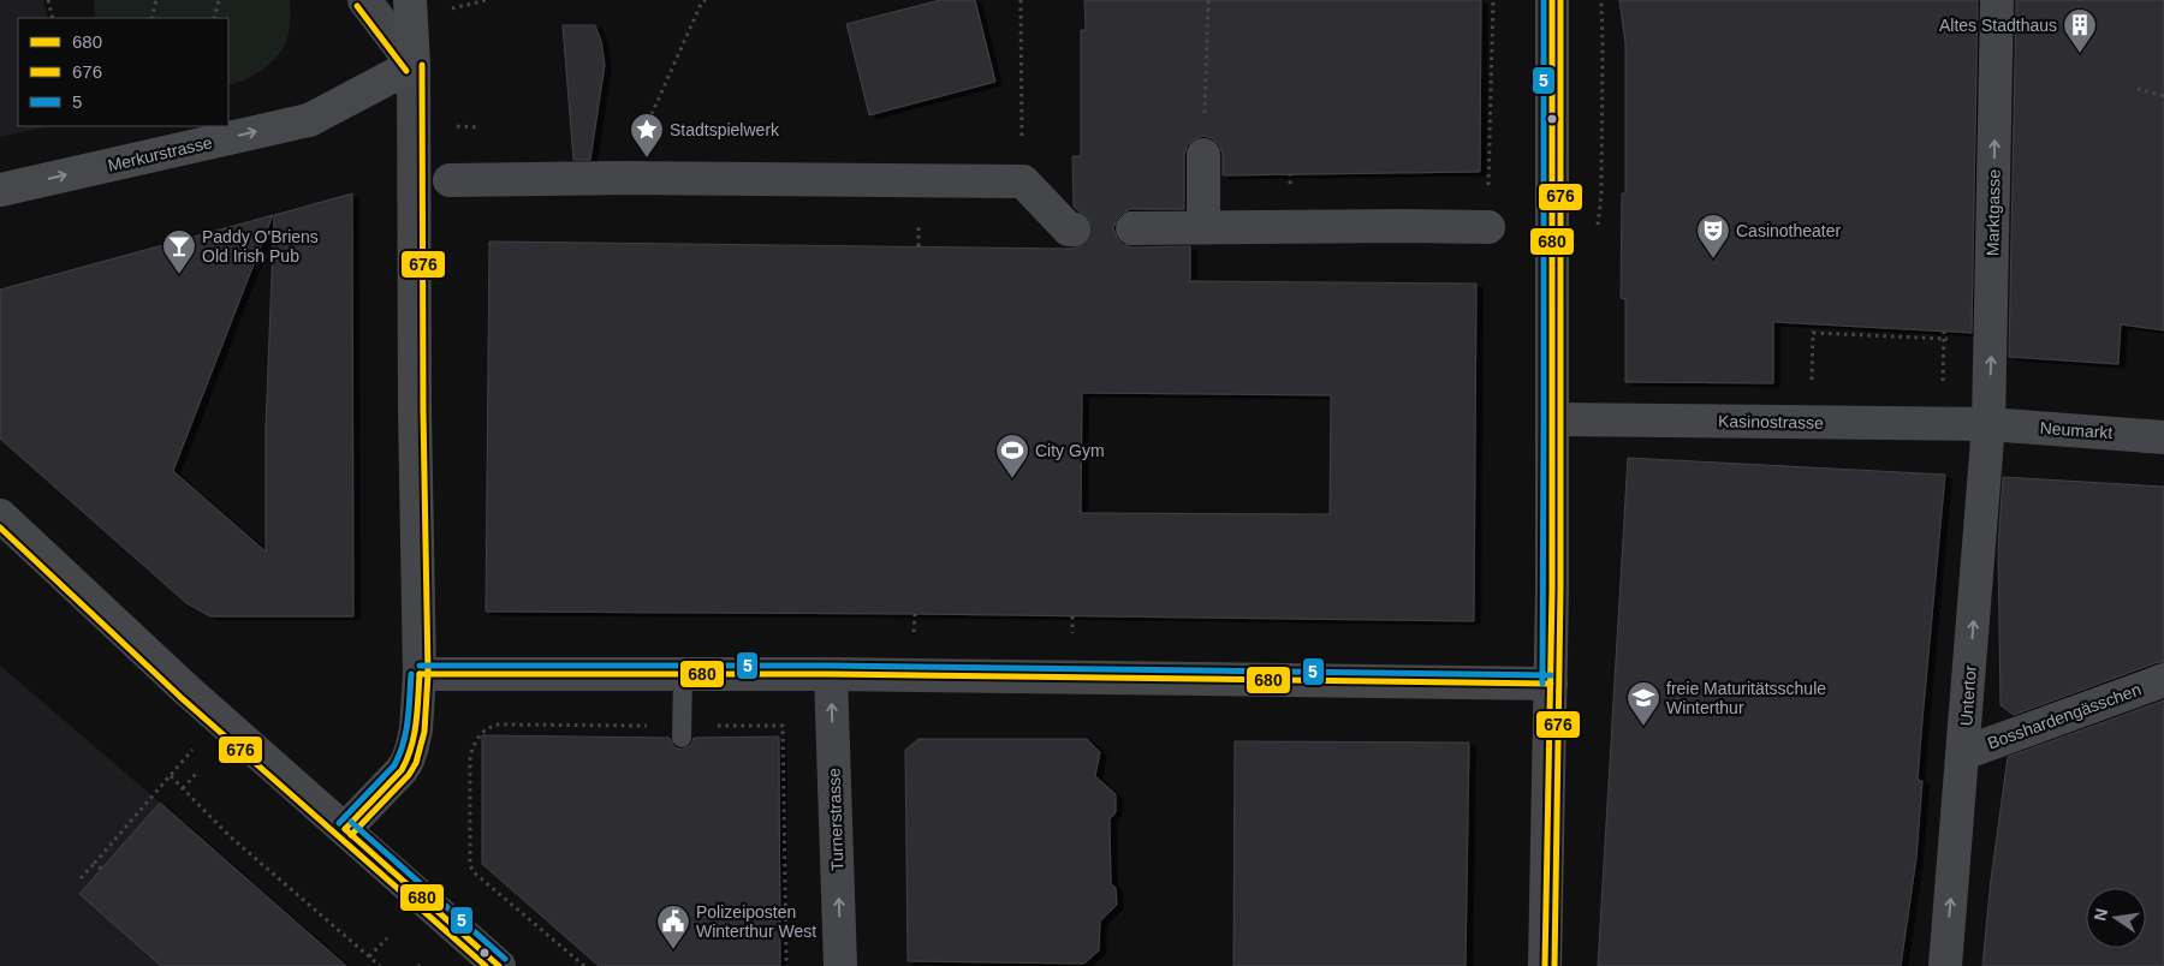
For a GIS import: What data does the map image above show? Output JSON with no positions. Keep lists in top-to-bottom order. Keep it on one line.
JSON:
{"streets":{"main road":["Merkurstrasse"],"street":["Marktgasse","Kasinostrasse","Neumarkt","Untertor","Bosshardengässchen","Turnerstrasse"]},"crossings":[["Marktgasse","Kasinostrasse"],["Marktgasse","Neumarkt"],["Marktgasse","Untertor"],["Kasinostrasse","Neumarkt"],["Kasinostrasse","Untertor"],["Neumarkt","Untertor"],["Untertor","Bosshardengässchen"]],"one_way":["Merkurstrasse","Marktgasse","Untertor","Turnerstrasse"],"places":{"building":["Altes Stadthaus"],"place":["Stadtspielwerk"],"theatre":["Casinotheater"],"bar":["Paddy O'Briens Old Irish Pub"],"sports":["City Gym"],"school or university":["freie Maturitätsschule Winterthur"],"public building":["Polizeiposten Winterthur West"]},"lines":["transit line 680","transit line 676","transit line 5"],"legend":["680","676","5"],"north":"left"}
